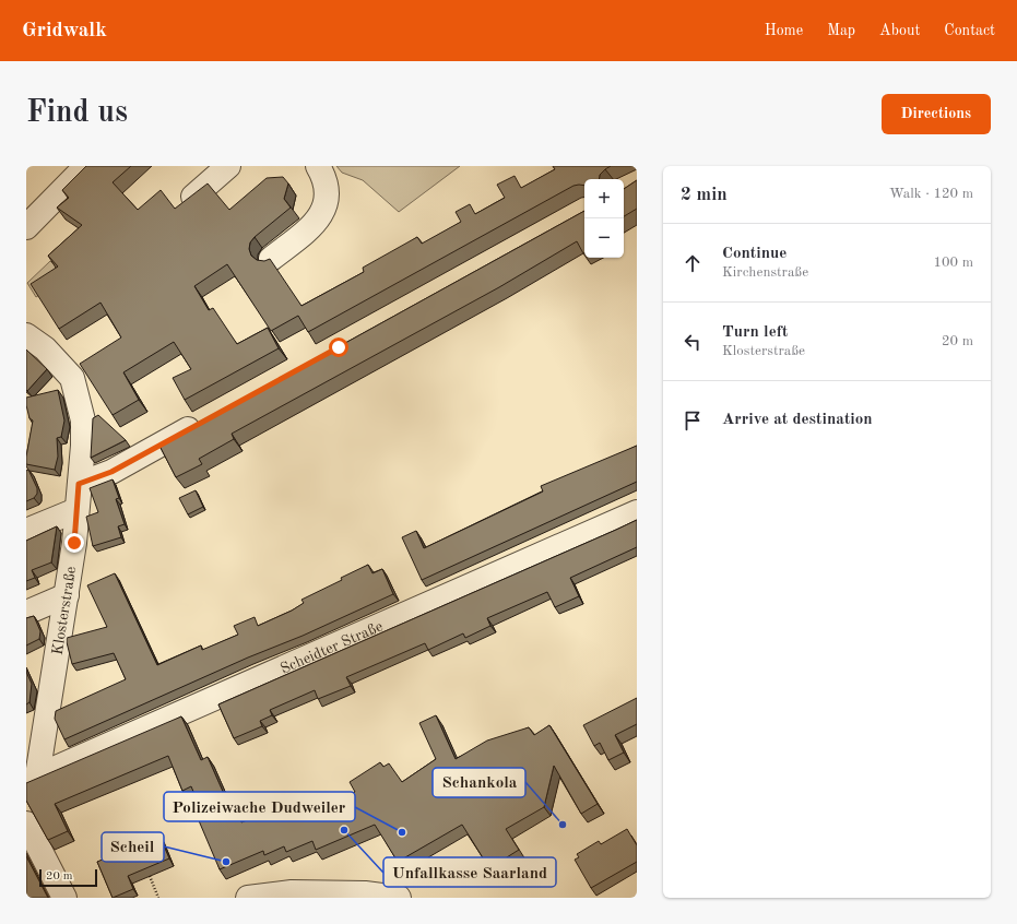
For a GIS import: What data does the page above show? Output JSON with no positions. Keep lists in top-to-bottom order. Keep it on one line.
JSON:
{"streets":{"street":["Klosterstraße","Scheidter Straße"]},"crossings":[["Klosterstraße","Scheidter Straße"]],"places":["Schankola","Unfallkasse Saarland","Polizeiwache Dudweiler","Scheil"],"scale_bar":"20 m","page":{"header":"Gridwalk","nav":["Home","Map","About","Contact"],"buttons":"Directions","title":"Find us","heading":["2 min","Walk · 120 m"],"map_buttons":["+","−"],"list":[["Continue","Kirchenstraße","100 m"],["Turn left","Klosterstraße","20 m"],"Arrive at destination"],"scale":"20 m"}}
